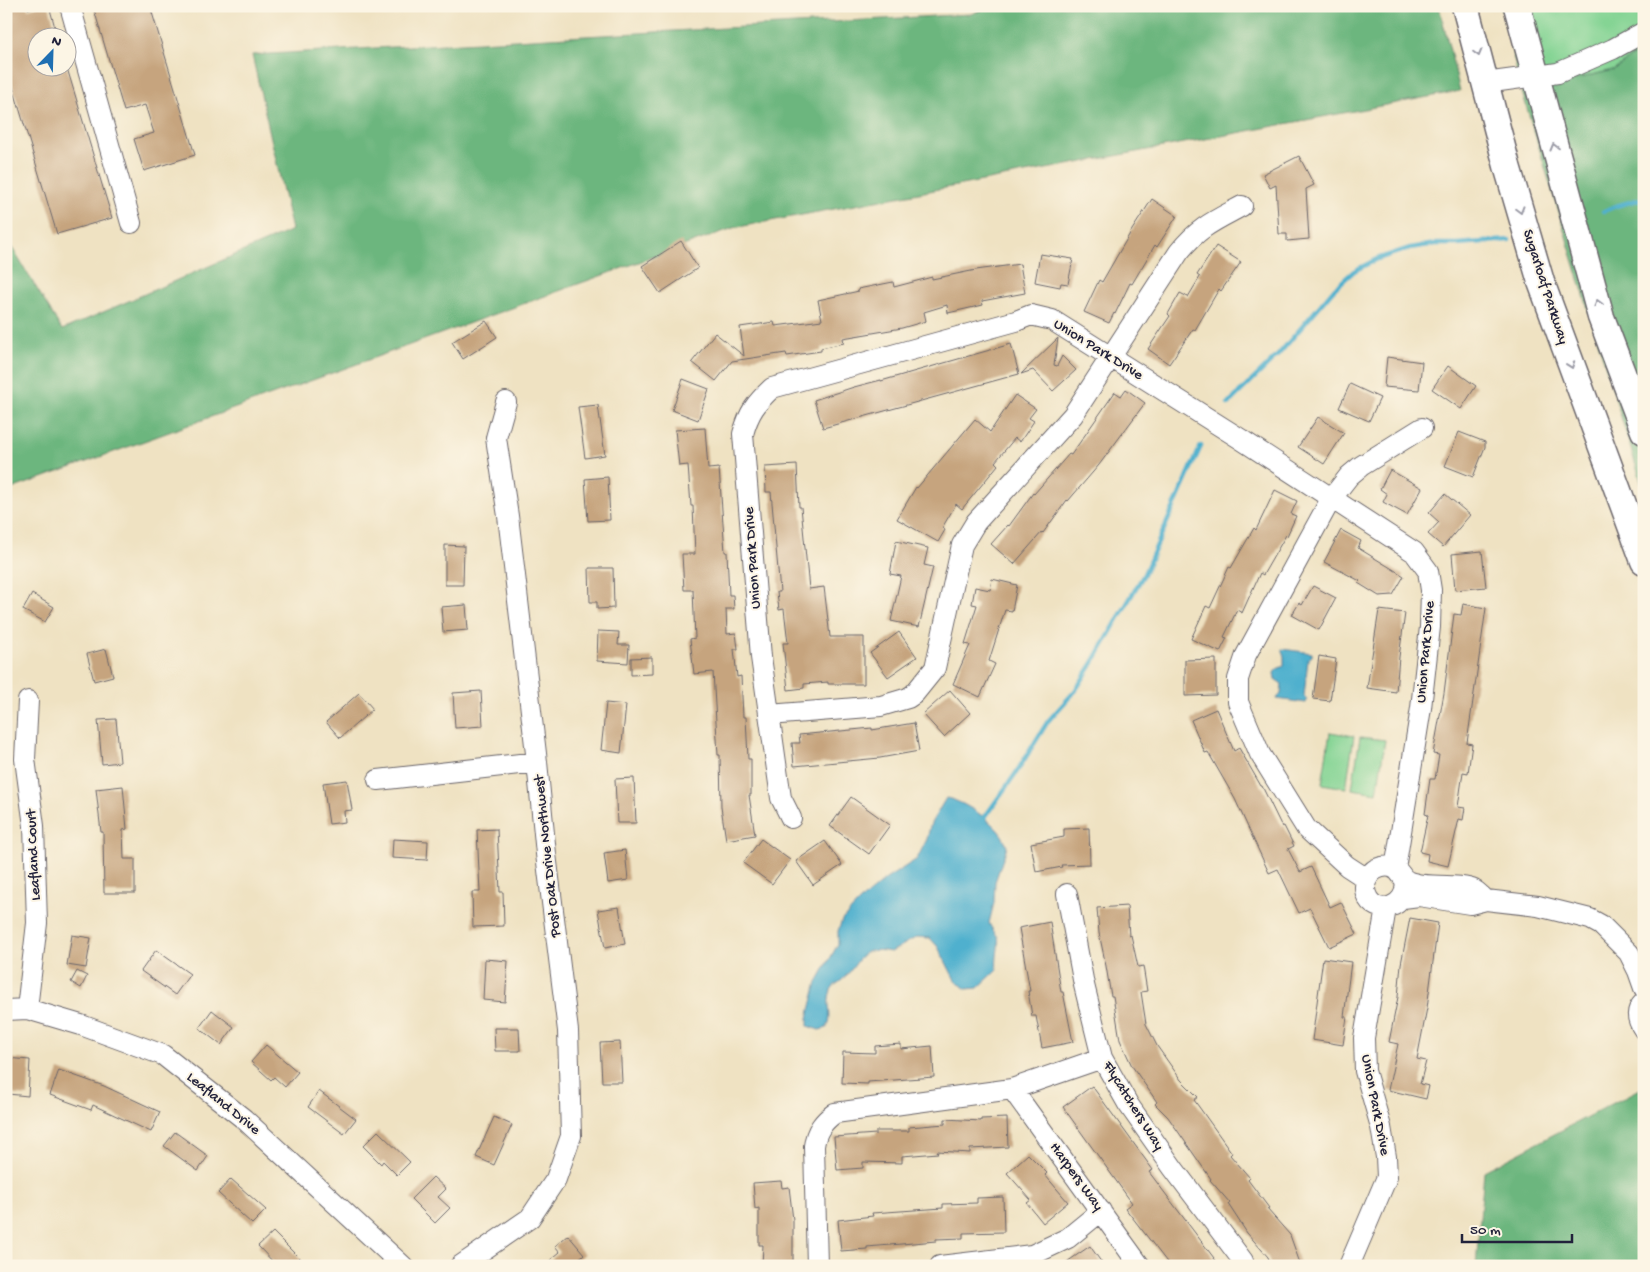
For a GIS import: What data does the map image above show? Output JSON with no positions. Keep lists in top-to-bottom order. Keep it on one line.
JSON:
{"streets":{"main road":["Sugarloaf Parkway"],"street":["Union Park Drive","Leafland Court","Post Oak Drive Northwest","Leafland Drive","Flycatchers Way","Harpers Way"]},"crossings":[["Leafland Court","Leafland Drive"]],"scale_bar":"50 m","north":"top right"}
